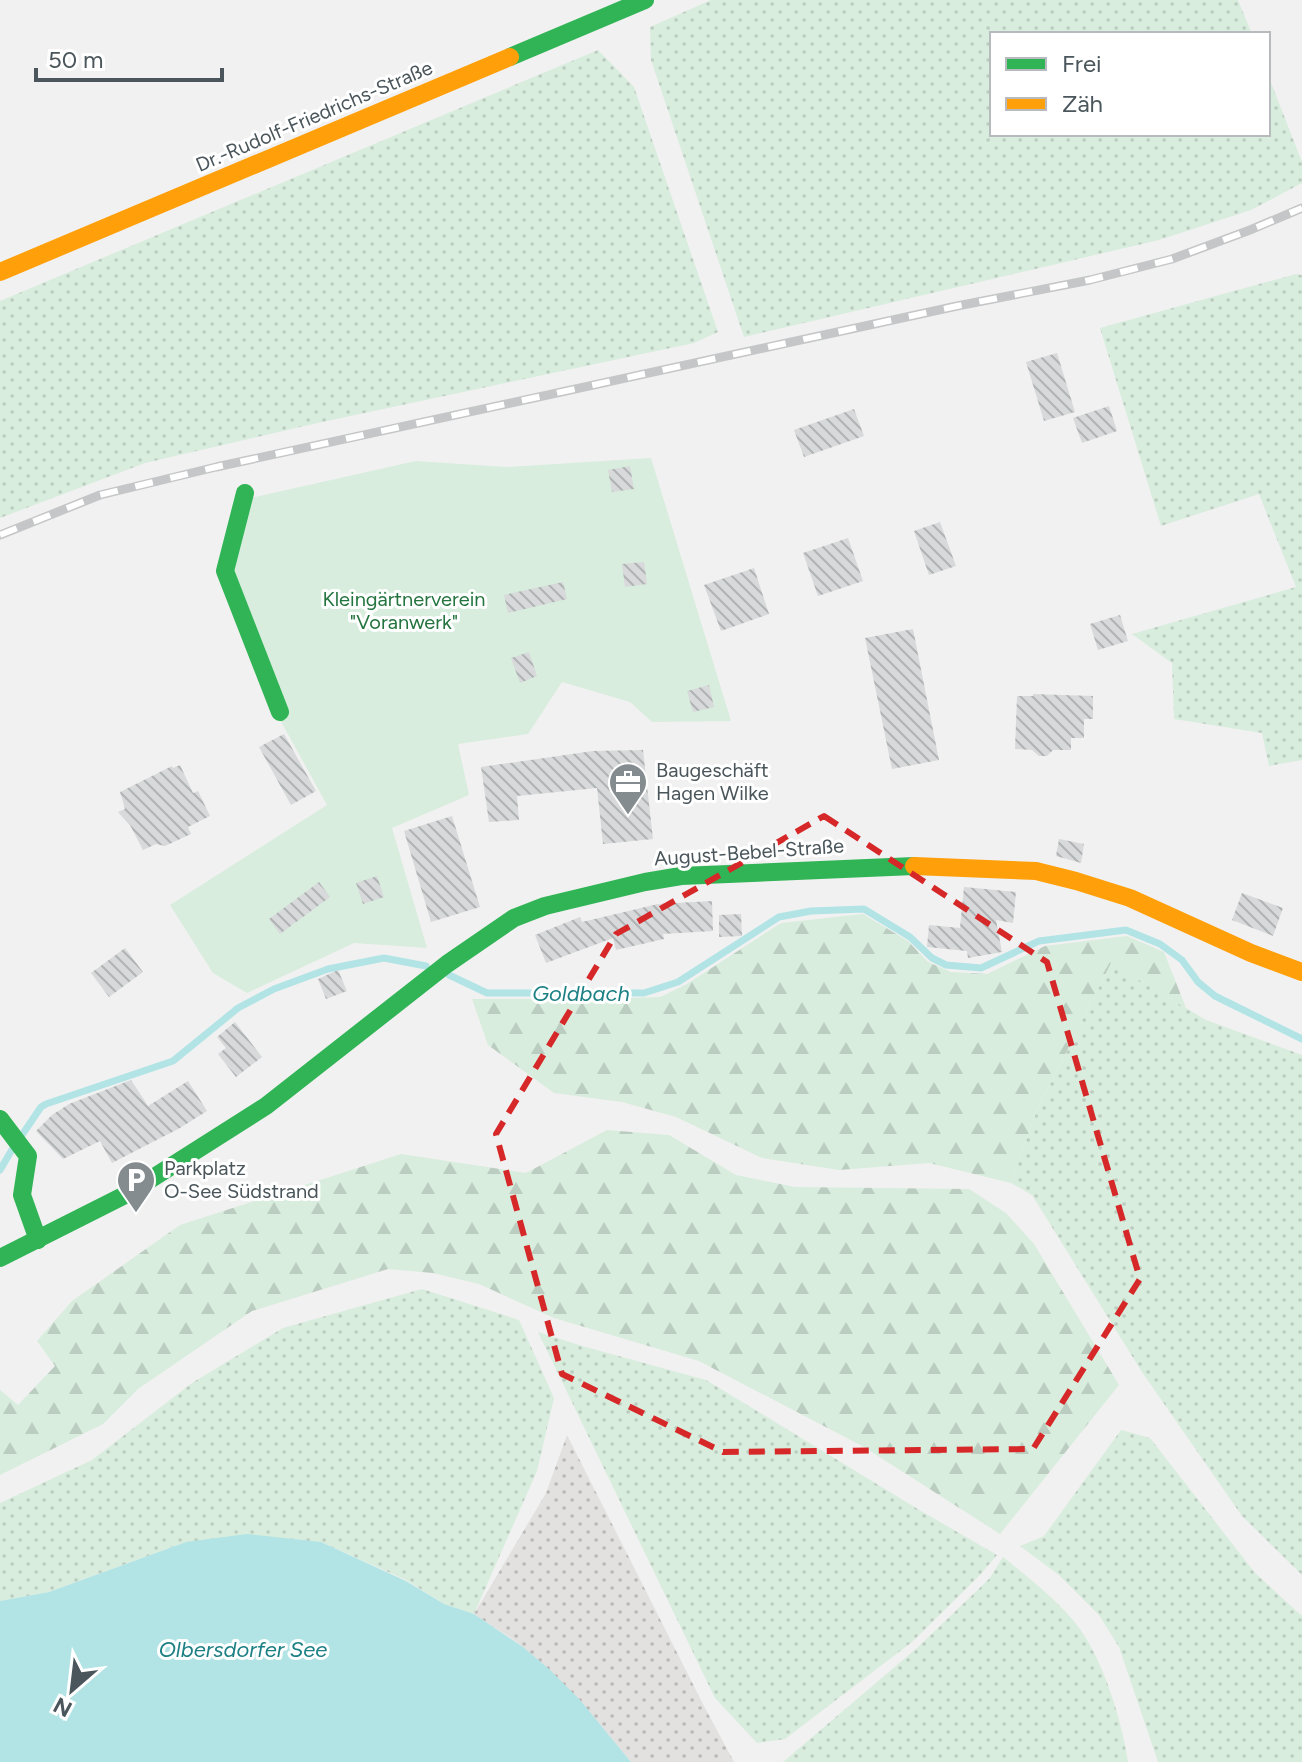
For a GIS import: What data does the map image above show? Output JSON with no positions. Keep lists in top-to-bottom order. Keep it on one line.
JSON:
{"streets":{"street":["Dr.-Rudolf-Friedrichs-Straße","August-Bebel-Straße"]},"water":["Goldbach","Olbersdorfer See"],"parks":["Kleingärtnerverein \"Voranwerk\""],"places":{"office":["Baugeschäft Hagen Wilke"],"parking":["Parkplatz O-See Südstrand"]},"legend":["Frei","Zäh"],"scale_bar":"50 m","north":"bottom left"}
